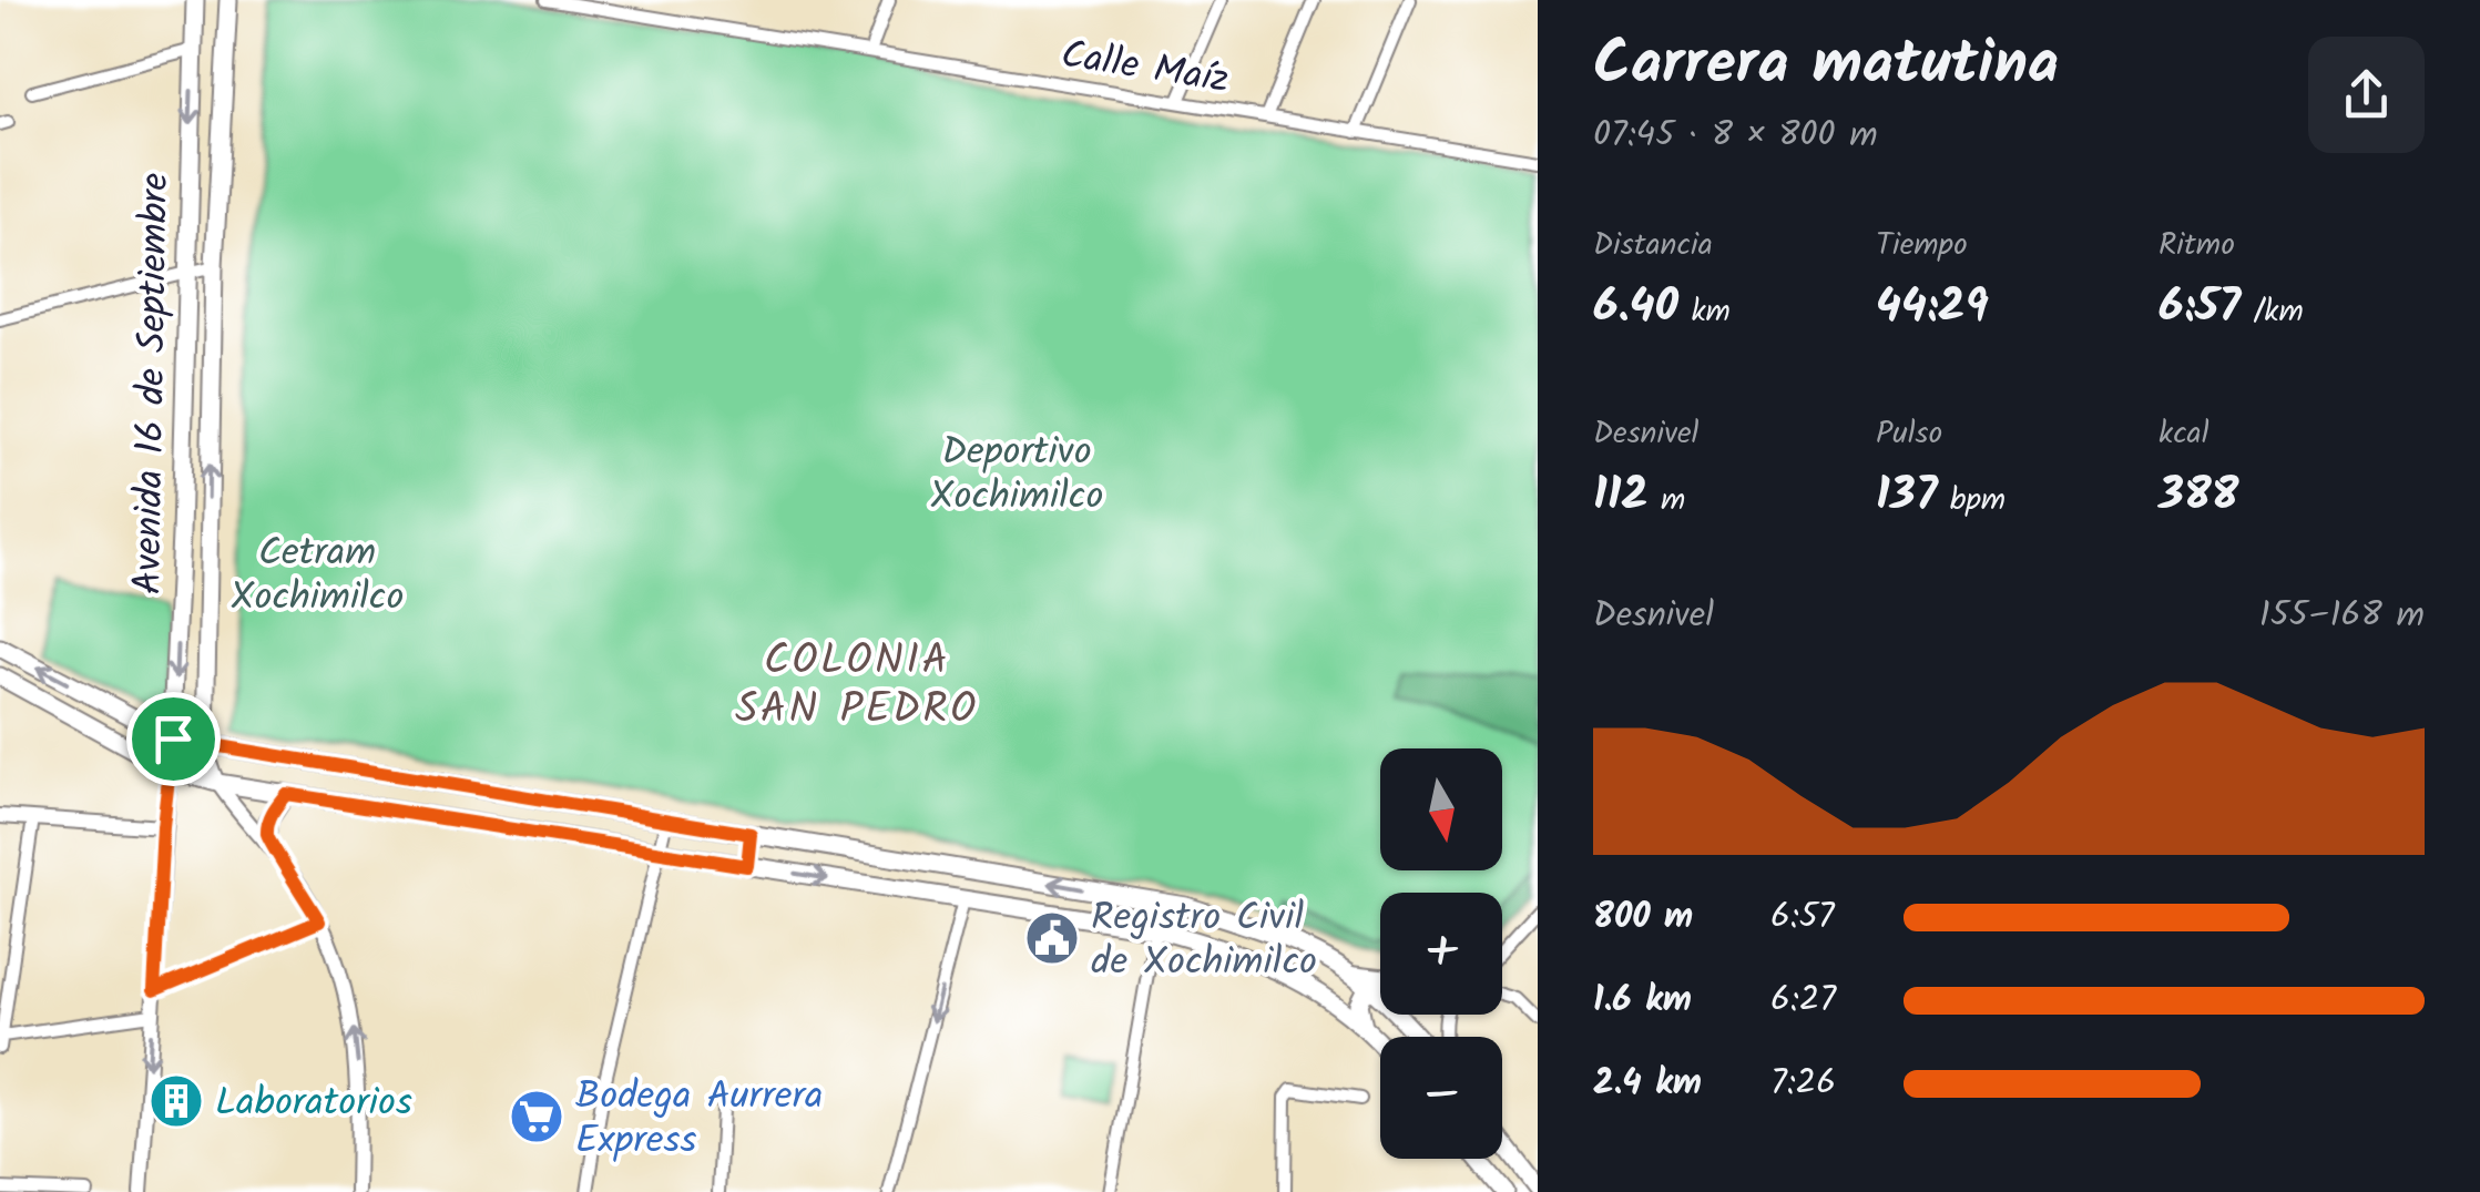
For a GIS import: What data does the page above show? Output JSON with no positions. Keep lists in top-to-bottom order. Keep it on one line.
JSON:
{"streets":{"main road":["Avenida 16 de Septiembre"],"street":["Calle Maíz"]},"districts":["COLONIA SAN PEDRO"],"parks":["Deportivo Xochimilco","Cetram Xochimilco"],"places":{"public building":["Registro Civil de Xochimilco"],"building":["Laboratorios"],"supermarket":["Bodega Aurrera Express"]},"north":"bottom","page":{"heading":["Carrera matutina","07:45 · 8 × 800 m"],"stats":[["Distancia","6.40 km"],["Tiempo","44:29"],["Ritmo","6:57 /km"],["Desnivel","112 m"],["Pulso","137 bpm"],["kcal","388"]],"chart":["Desnivel","155–168 m"],"map_buttons":["+","−"],"list":[{"name":"800 m","note":"6:57"},{"name":"1.6 km","note":"6:27"},{"name":"2.4 km","note":"7:26"}]}}
